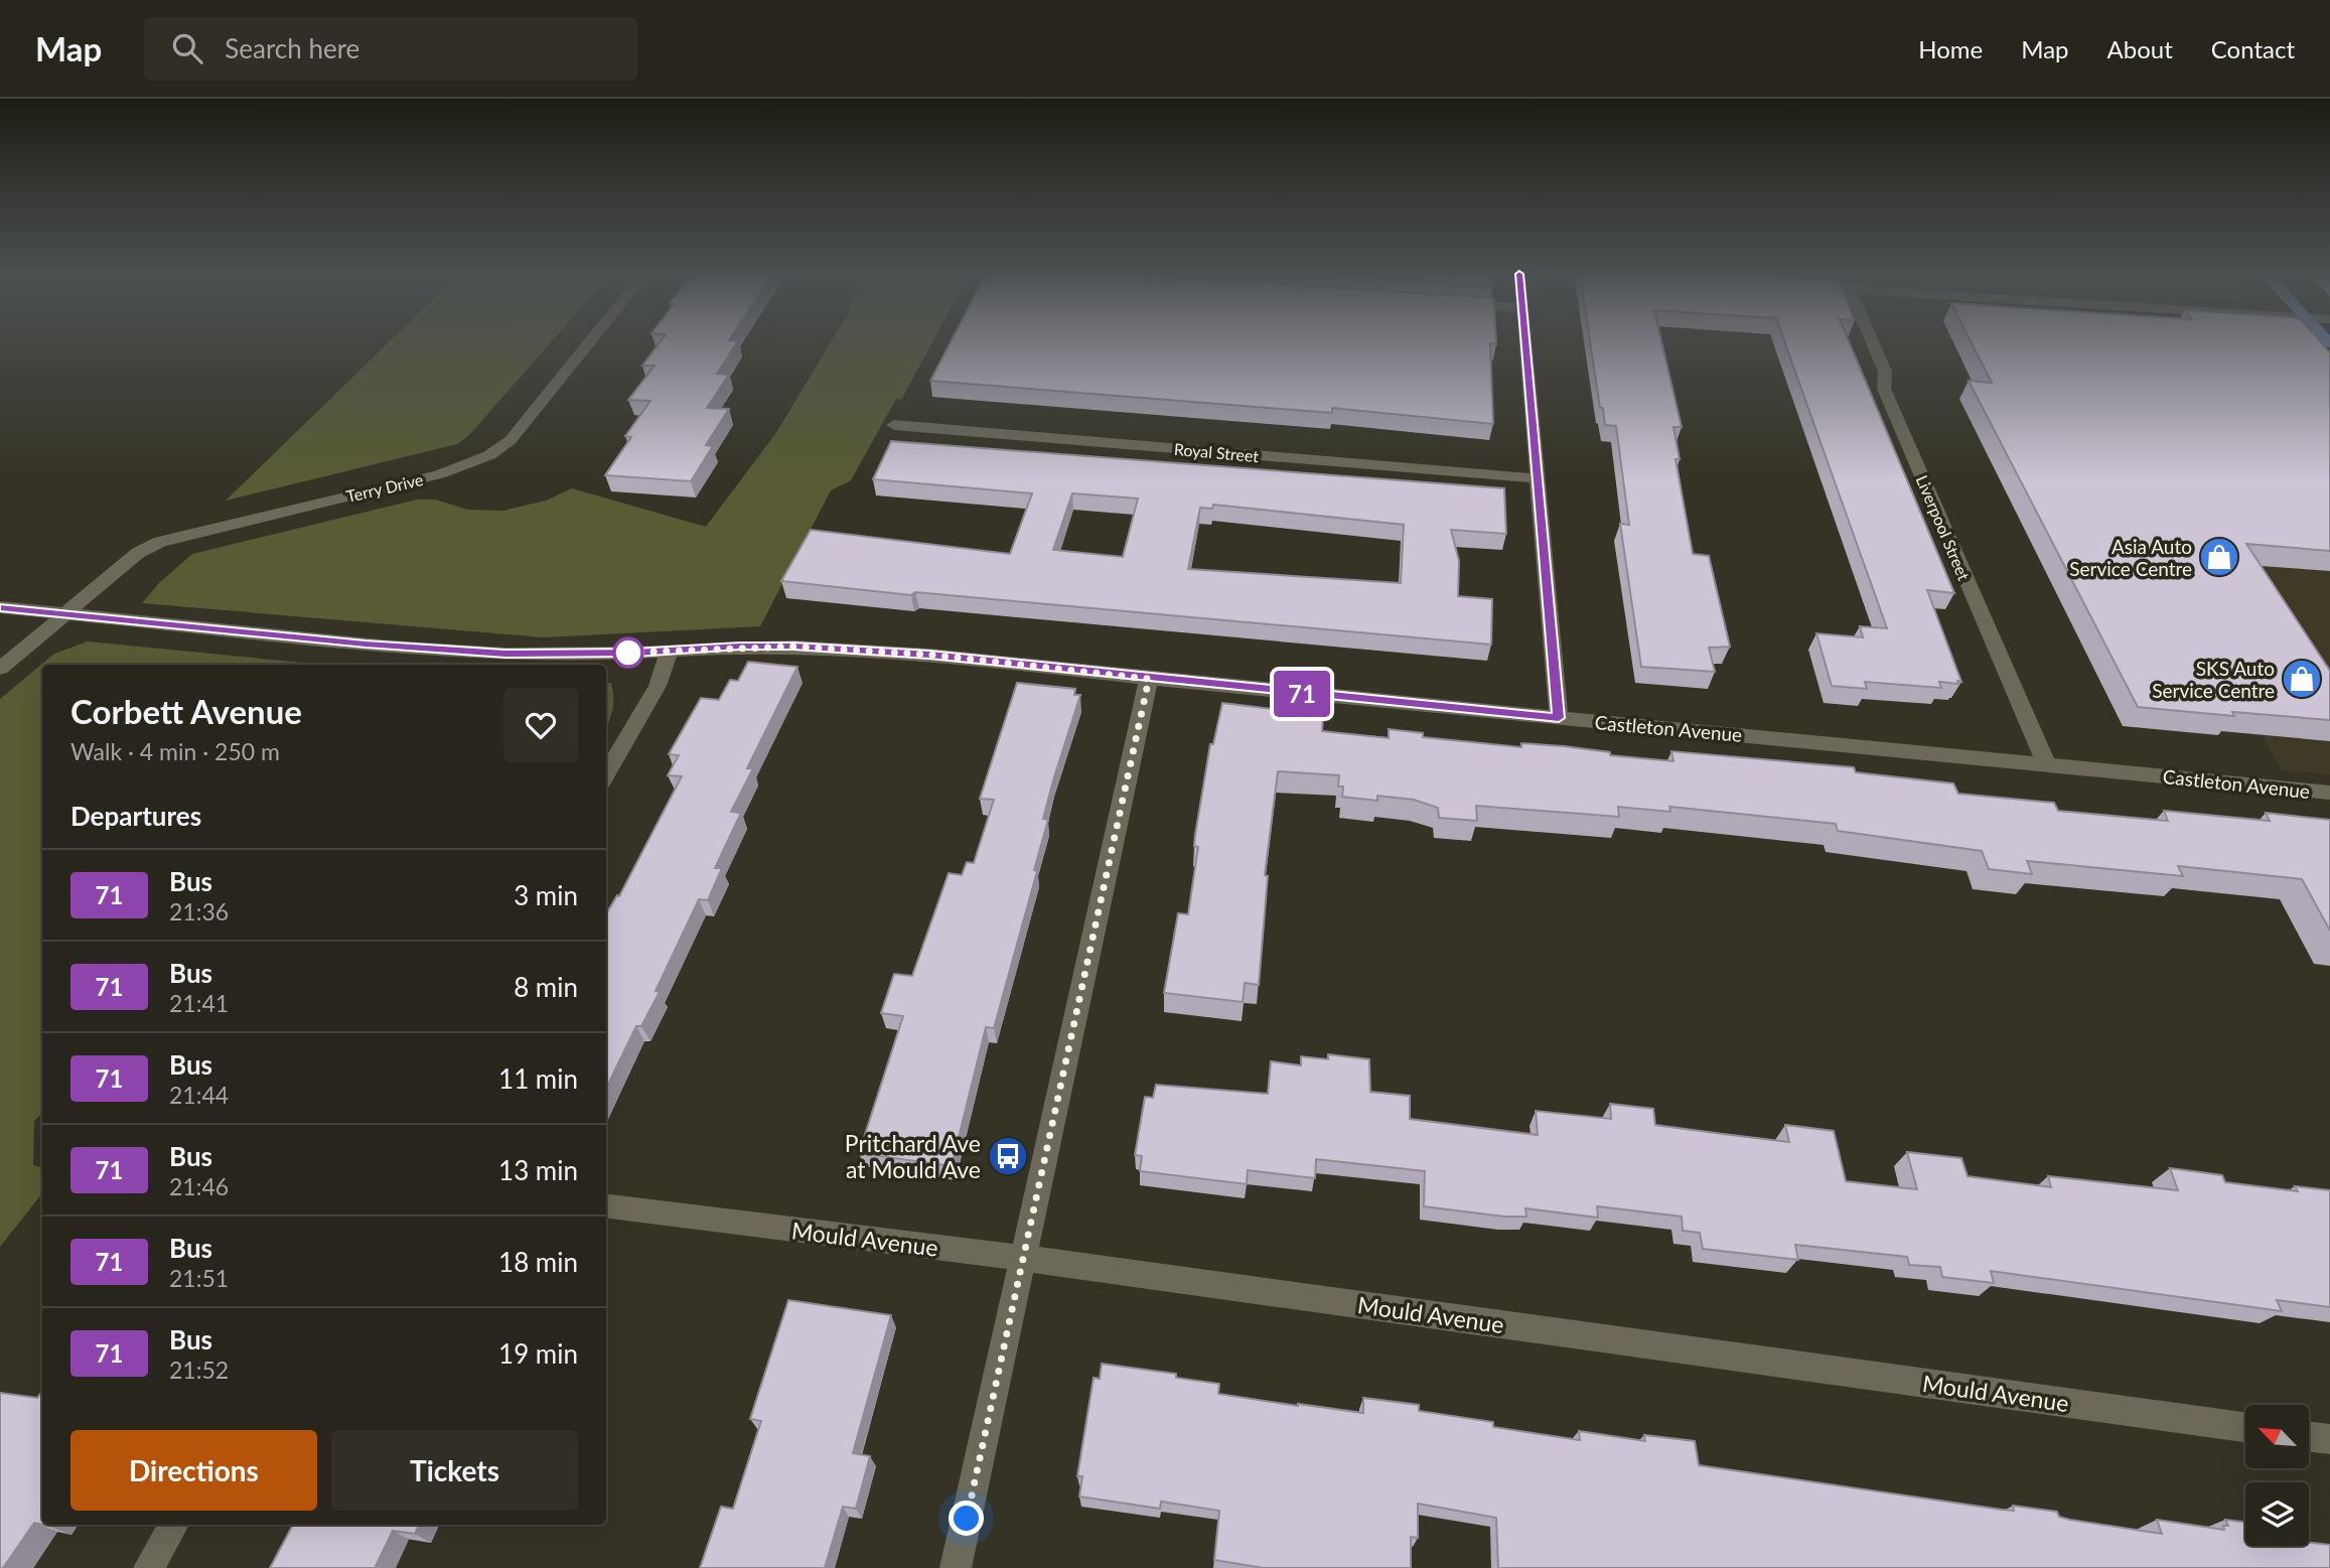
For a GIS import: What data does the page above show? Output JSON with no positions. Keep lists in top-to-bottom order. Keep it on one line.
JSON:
{"streets":{"street":["Royal Street","Terry Drive","Liverpool Street","Castleton Avenue","Mould Avenue"]},"crossings":[["Terry Drive","Castleton Avenue"],["Liverpool Street","Castleton Avenue"]],"places":{"shop":["Asia Auto Service Centre","SKS Auto Service Centre"],"bus stop":["Pritchard Ave at Mould Ave"]},"lines":["bus line 71"],"north":"top left","page":{"header":"Map","search":"Search here","nav":["Home","Map","About","Contact"],"on_map":"71","heading":[["Corbett Avenue","Walk · 4 min · 250 m"],"Departures"],"list":[{"mark":"71","name":"Bus","note":"21:36","value":"3 min"},{"mark":"71","name":"Bus","note":"21:41","value":"8 min"},{"mark":"71","name":"Bus","note":"21:44","value":"11 min"},{"mark":"71","name":"Bus","note":"21:46","value":"13 min"},{"mark":"71","name":"Bus","note":"21:51","value":"18 min"},{"mark":"71","name":"Bus","note":"21:52","value":"19 min"}],"buttons":["Directions","Tickets"]}}
